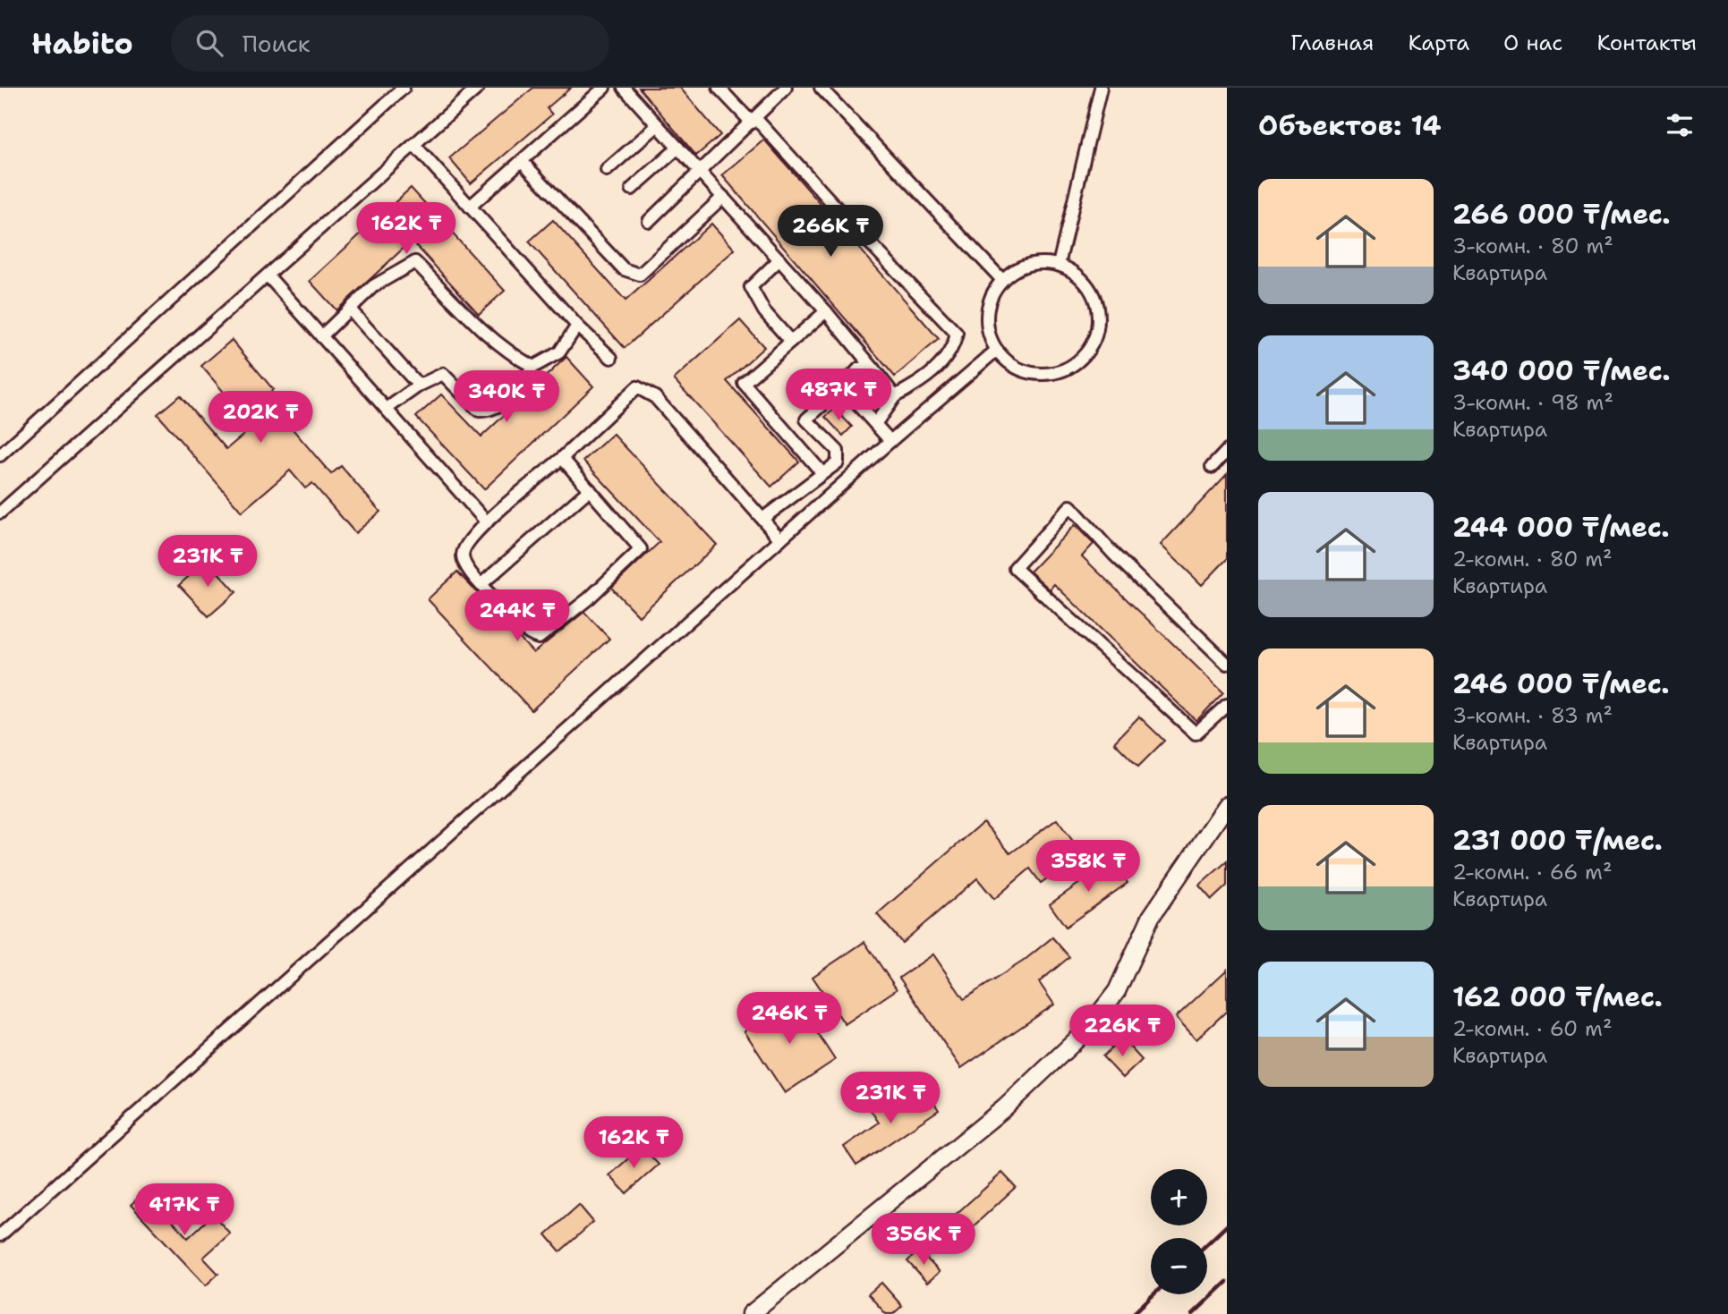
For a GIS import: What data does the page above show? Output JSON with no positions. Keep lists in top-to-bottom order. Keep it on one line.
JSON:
{"page":{"header":"Habito","search":"Поиск","nav":["Главная","Карта","О нас","Контакты"],"heading":"Объектов: 14","list":[{"name":"266 000 ₸/мес.","note":"3-комн. · 80 m² · Квартира"},{"name":"340 000 ₸/мес.","note":"3-комн. · 98 m² · Квартира"},{"name":"244 000 ₸/мес.","note":"2-комн. · 80 m² · Квартира"},{"name":"246 000 ₸/мес.","note":"3-комн. · 83 m² · Квартира"},{"name":"231 000 ₸/мес.","note":"2-комн. · 66 m² · Квартира"},{"name":"162 000 ₸/мес.","note":"2-комн. · 60 m² · Квартира"}],"price":["162K ₸","266K ₸","487K ₸","340K ₸","202K ₸","231K ₸","244K ₸","358K ₸","246K ₸","226K ₸","231K ₸","162K ₸","417K ₸","356K ₸"],"map_buttons":["+","−"]}}
